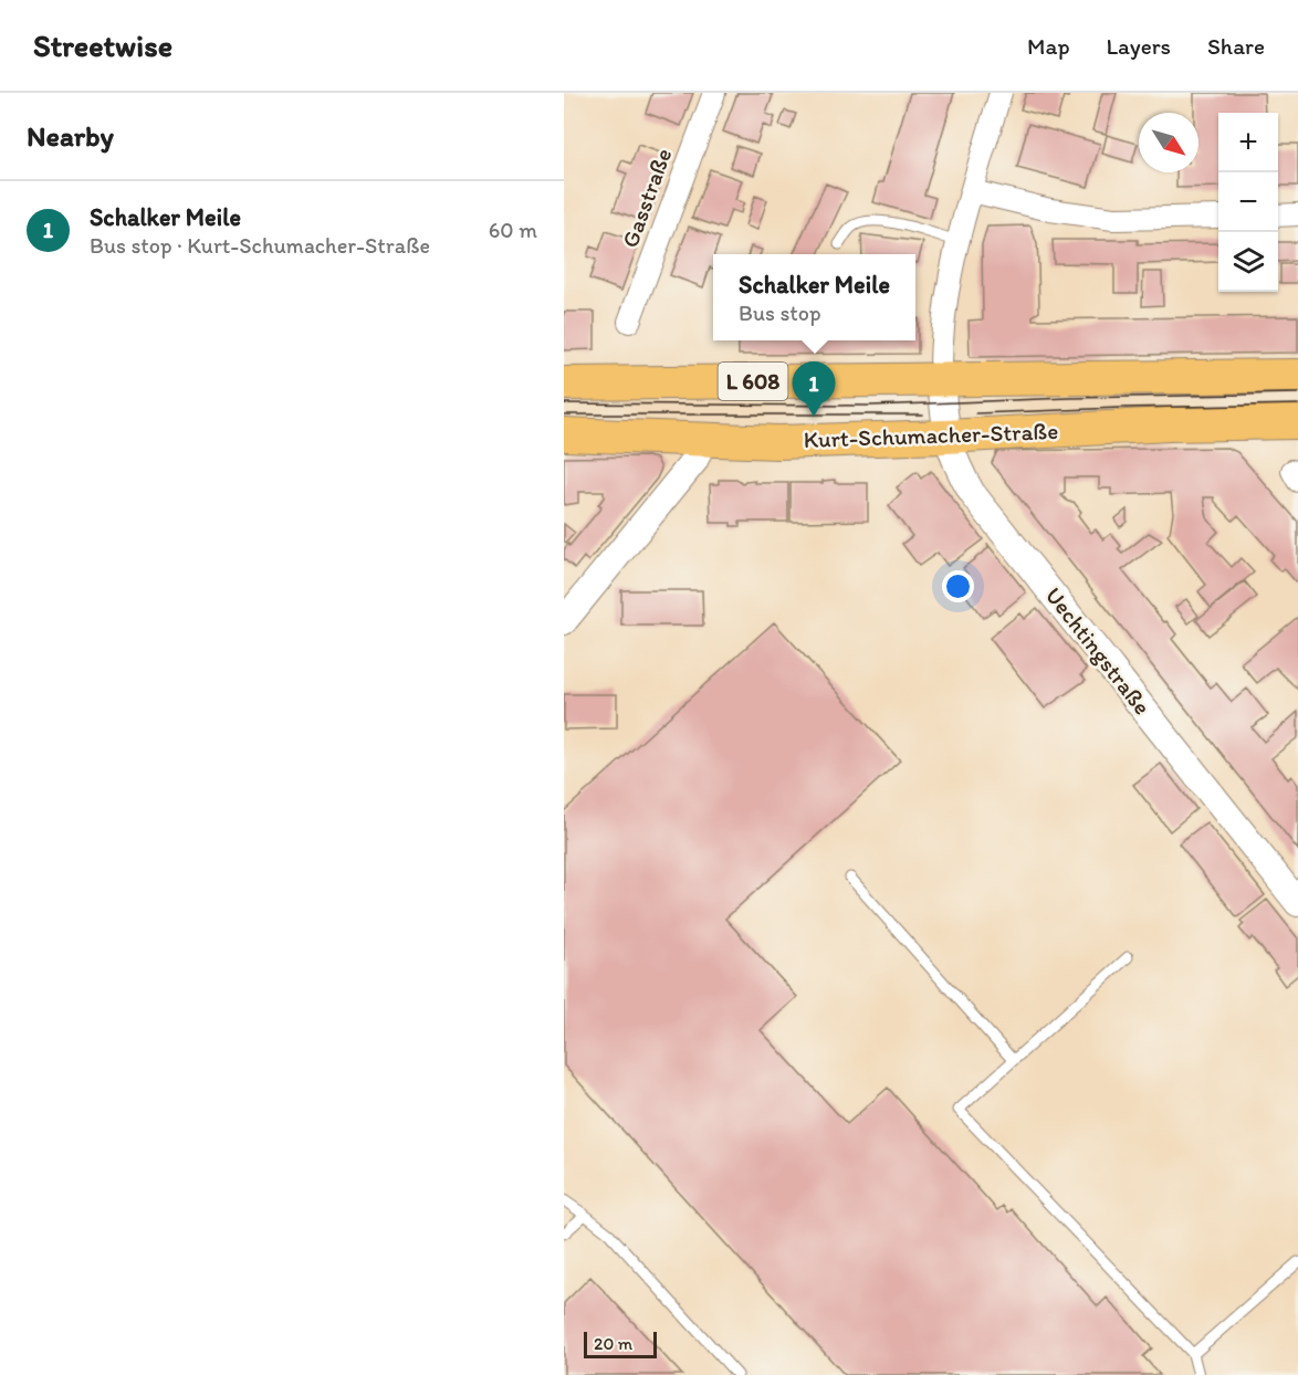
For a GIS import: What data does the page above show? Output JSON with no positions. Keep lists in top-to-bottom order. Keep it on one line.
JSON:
{"streets":{"main road":["L 608","Kurt-Schumacher-Straße"],"street":["Gasstraße","Uechtingstraße"]},"crossings":[["L 608","Uechtingstraße"],["Kurt-Schumacher-Straße","Uechtingstraße"]],"scale_bar":"20 m","north":"bottom right","page":{"header":"Streetwise","nav":["Map","Layers","Share"],"heading":"Nearby","map_buttons":["+","−"],"list":[{"mark":"1","name":"Schalker Meile","note":"Bus stop · Kurt-Schumacher-Straße","value":"60 m"}],"popup":["Schalker Meile","Bus stop"],"pins":"1","scale":"20 m"}}
